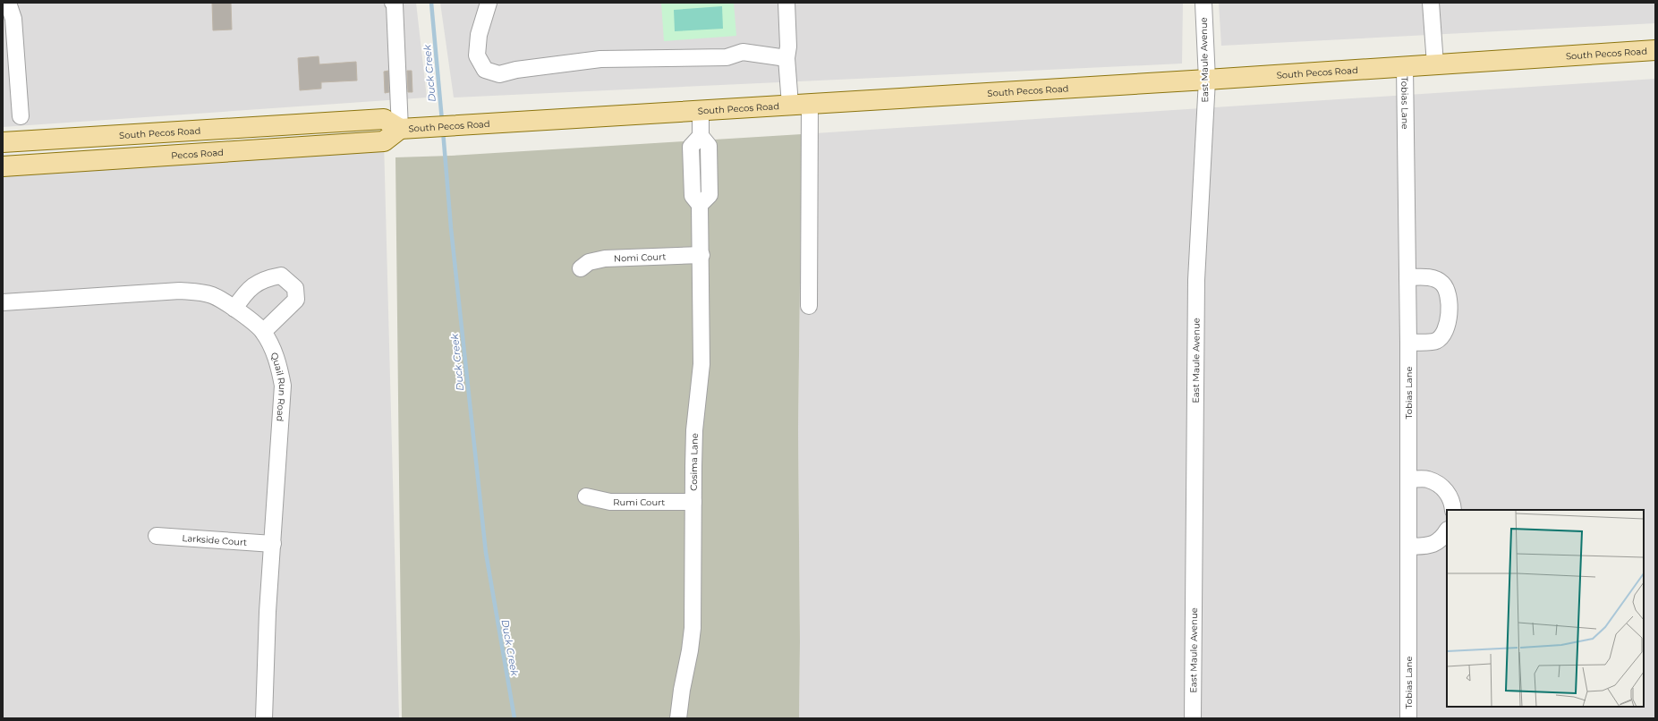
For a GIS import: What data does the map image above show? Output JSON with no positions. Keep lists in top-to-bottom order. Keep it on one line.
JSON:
{"streets":{"main road":["South Pecos Road","Pecos Road"],"street":["East Maule Avenue","Tobias Lane","Nomi Court","Quail Run Road","Cosima Lane","Rumi Court","Larkside Court"]},"crossings":[["South Pecos Road","East Maule Avenue"],["South Pecos Road","Tobias Lane"],["South Pecos Road","Pecos Road"],["Nomi Court","Cosima Lane"],["Quail Run Road","Larkside Court"],["Cosima Lane","Rumi Court"]],"water":["Duck Creek"]}
